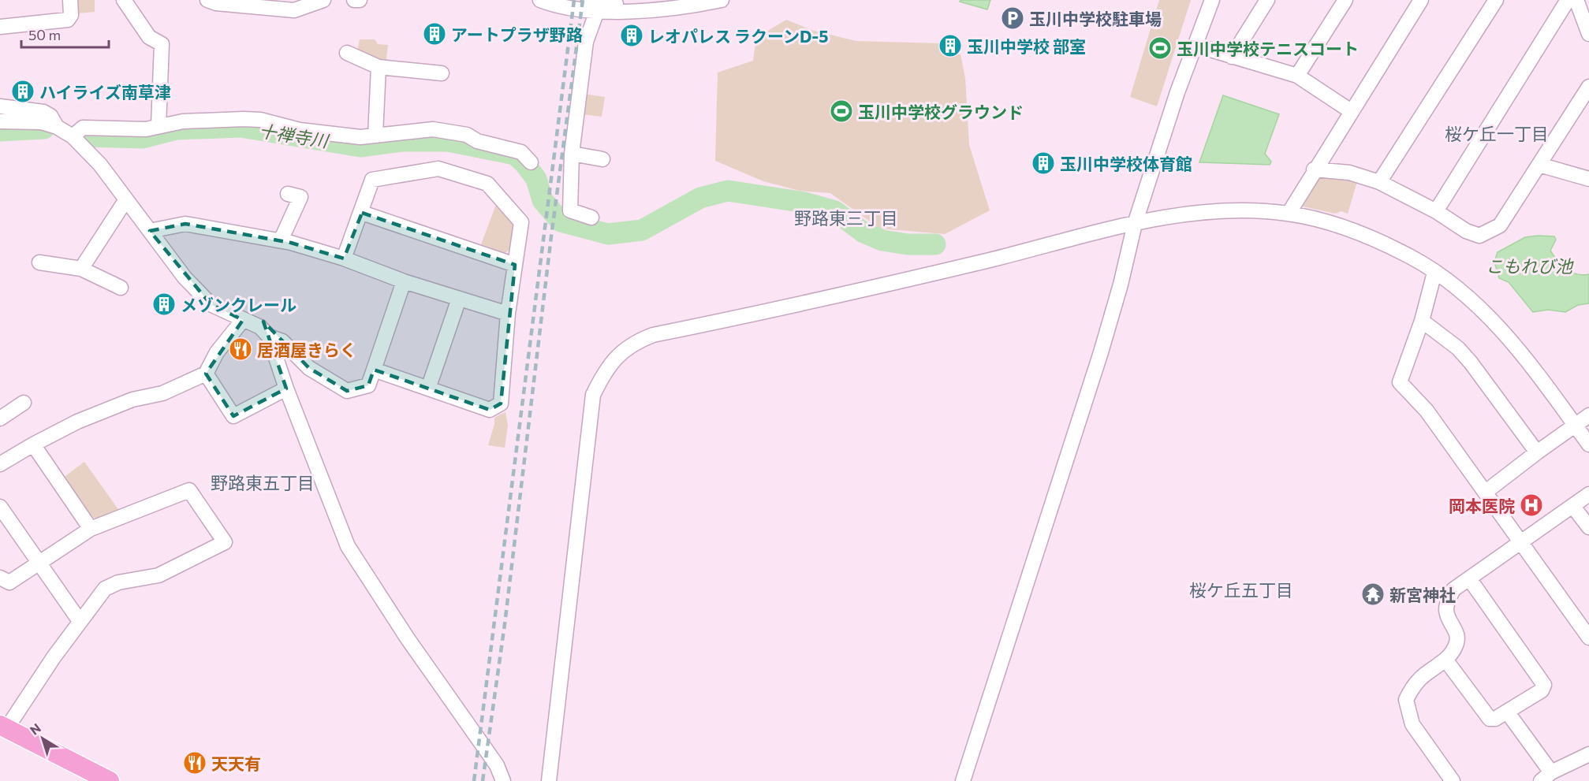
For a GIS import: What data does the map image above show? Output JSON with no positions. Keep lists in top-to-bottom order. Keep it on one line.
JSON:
{"districts":["桜ケ丘一丁目","野路東三丁目","野路東五丁目","桜ケ丘五丁目"],"water":["十禅寺川","こもれび池"],"places":{"parking":["玉川中学校駐車場"],"building":["アートプラザ野路","レオパレス ラクーンD-5","玉川中学校 部室","ハイライズ南草津","玉川中学校体育館","メゾンクレール"],"sports":["玉川中学校テニスコート","玉川中学校グラウンド"],"restaurant":["居酒屋きらく","天天有"],"hospital":["岡本医院"],"temple":["新宮神社"]},"scale_bar":"50 m","north":"top left"}
